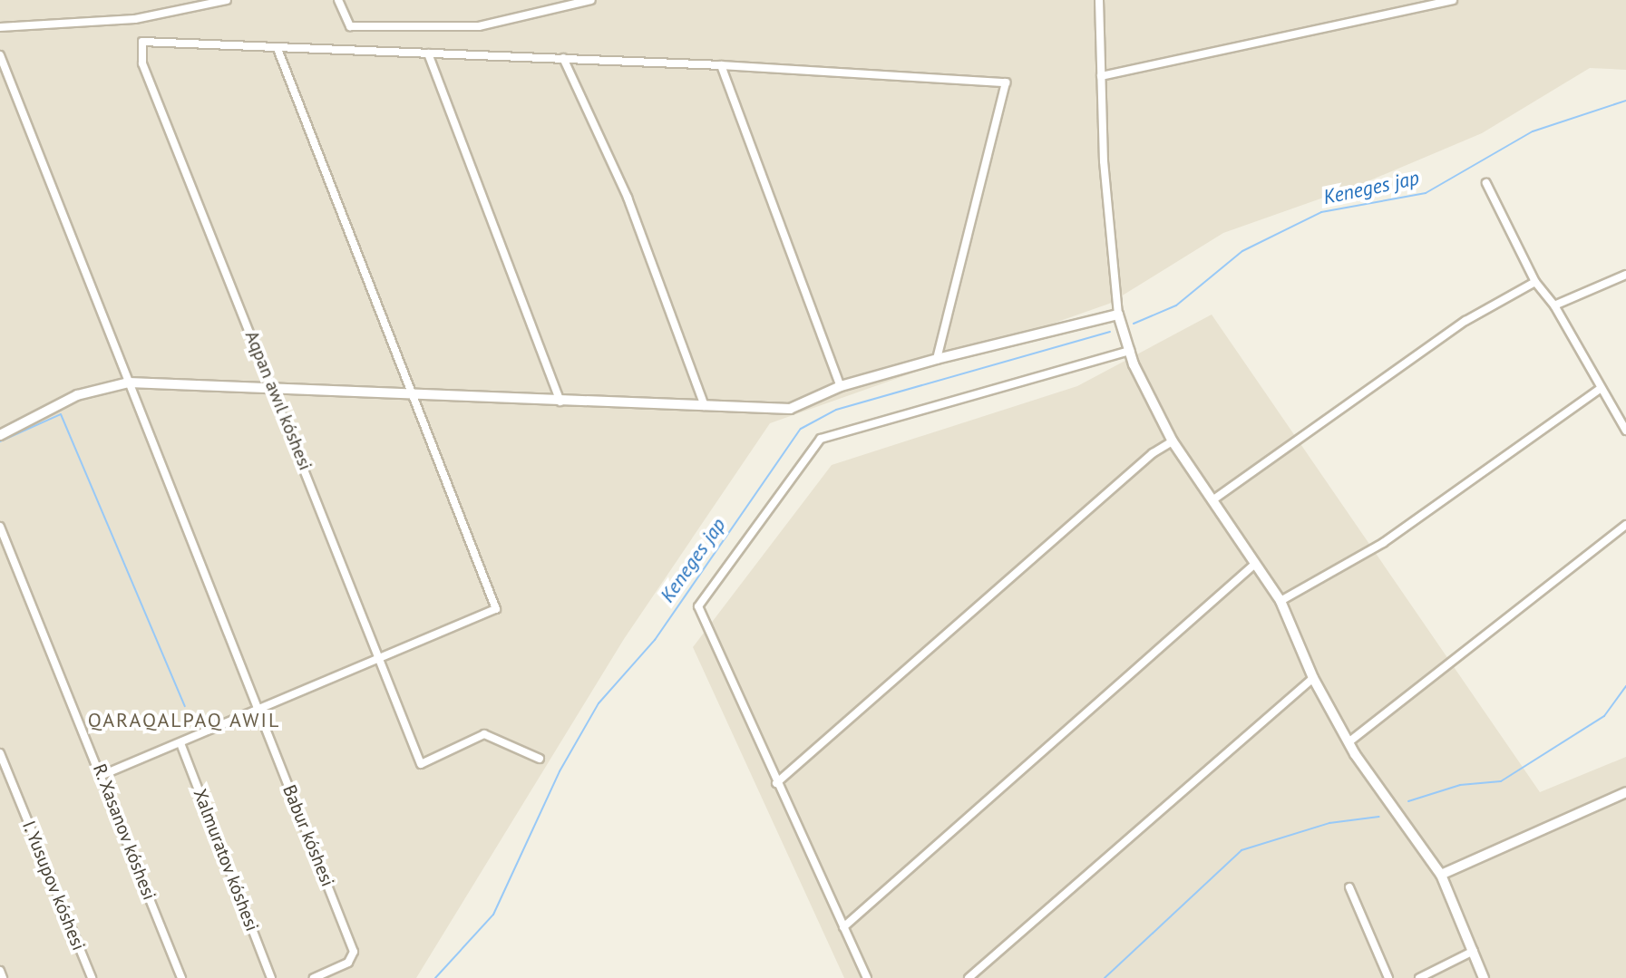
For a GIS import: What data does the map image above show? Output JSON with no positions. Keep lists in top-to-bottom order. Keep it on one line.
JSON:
{"streets":{"street":["Aqpan awıl kóshesi","R. Xasanov kóshesi","Babur kóshesi","Xalmuratov kóshesi","I. Yusupov kóshesi"]},"districts":["QARAQALPAQ AWIL"],"water":["Keneges jap"]}
